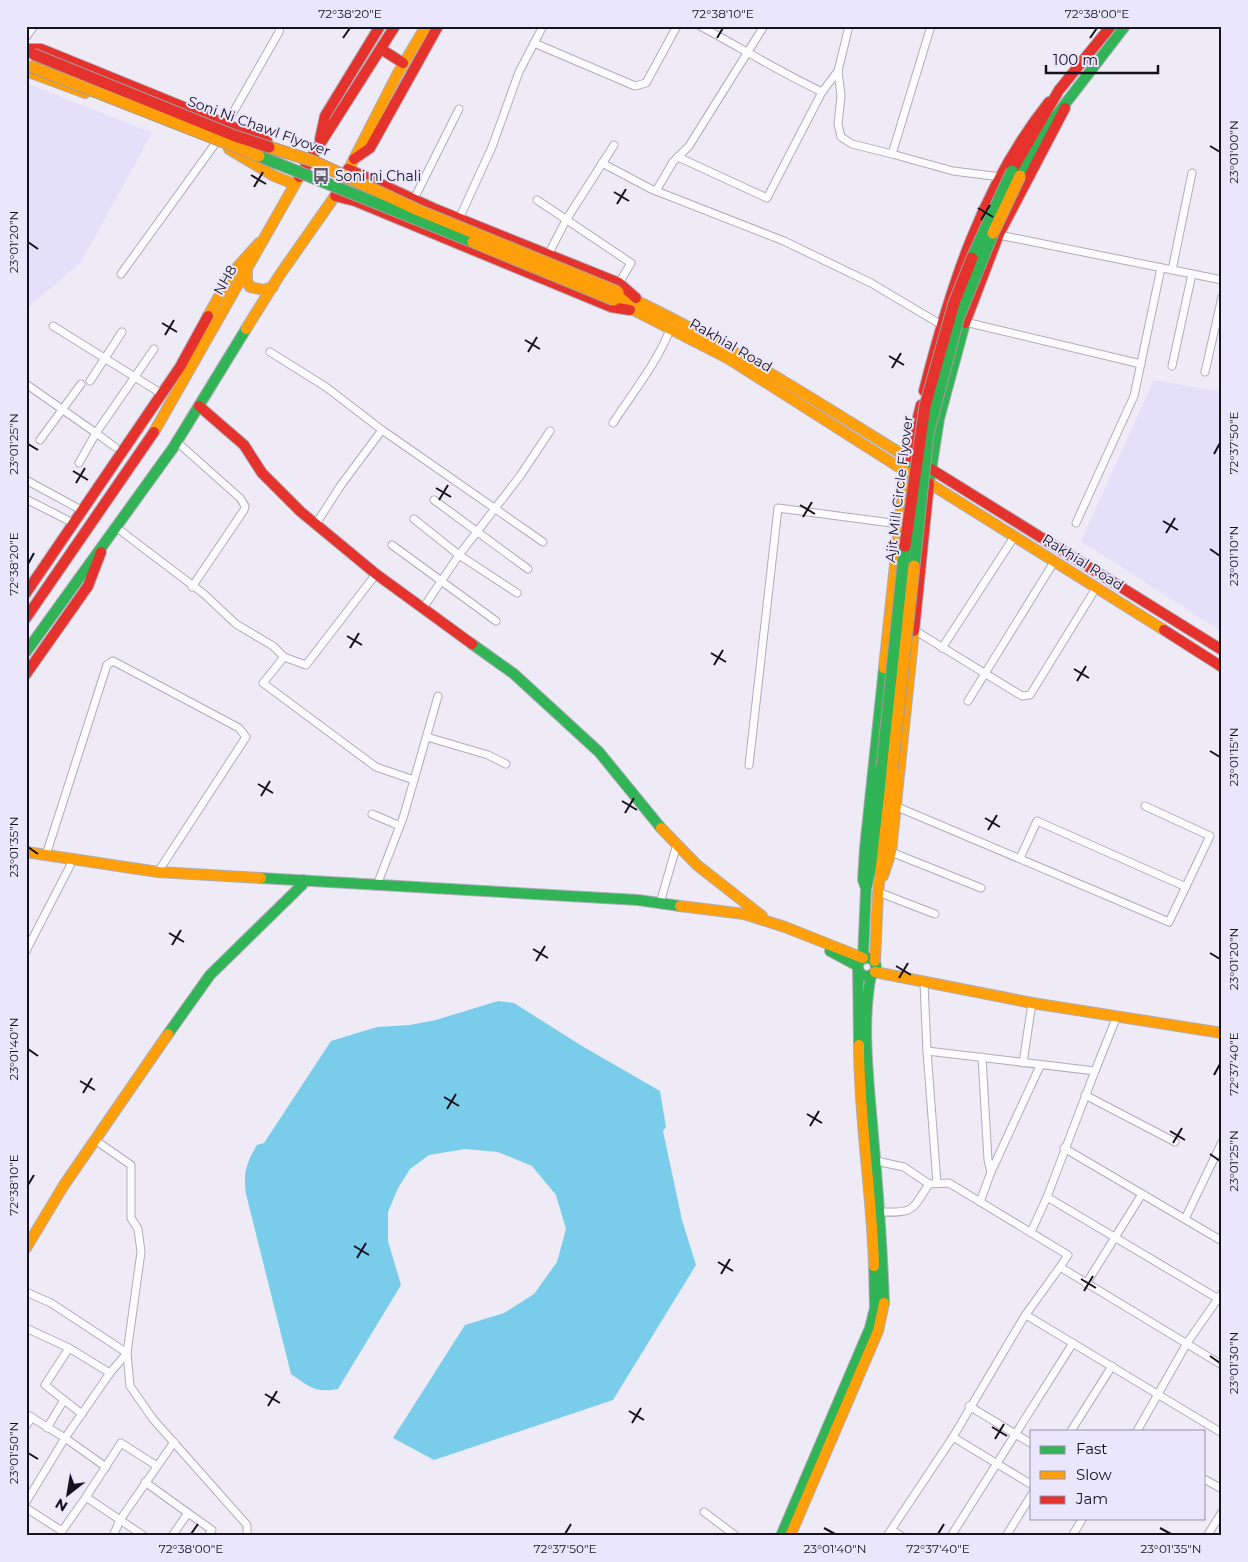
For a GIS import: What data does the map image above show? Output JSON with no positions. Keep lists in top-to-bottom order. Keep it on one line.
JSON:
{"streets":{"main road":["Soni Ni Chawl Flyover","NH8","Rakhial Road","Ajit Mill Circle Flyover"]},"crossings":[["Soni Ni Chawl Flyover","Rakhial Road"]],"places":{"bus stop":["Soni ni Chali"]},"legend":["Fast","Slow","Jam"],"scale_bar":"100 m","north":"bottom left","coordinates":["72°38'20\"E","72°38'10\"E","72°38'00\"E","23°01'00\"N","23°01'20\"N","72°37'50\"E","23°01'25\"N","23°01'10\"N","23°01'15\"N","23°01'35\"N","23°01'40\"N","72°37'40\"E","23°01'30\"N","23°01'50\"N"]}
